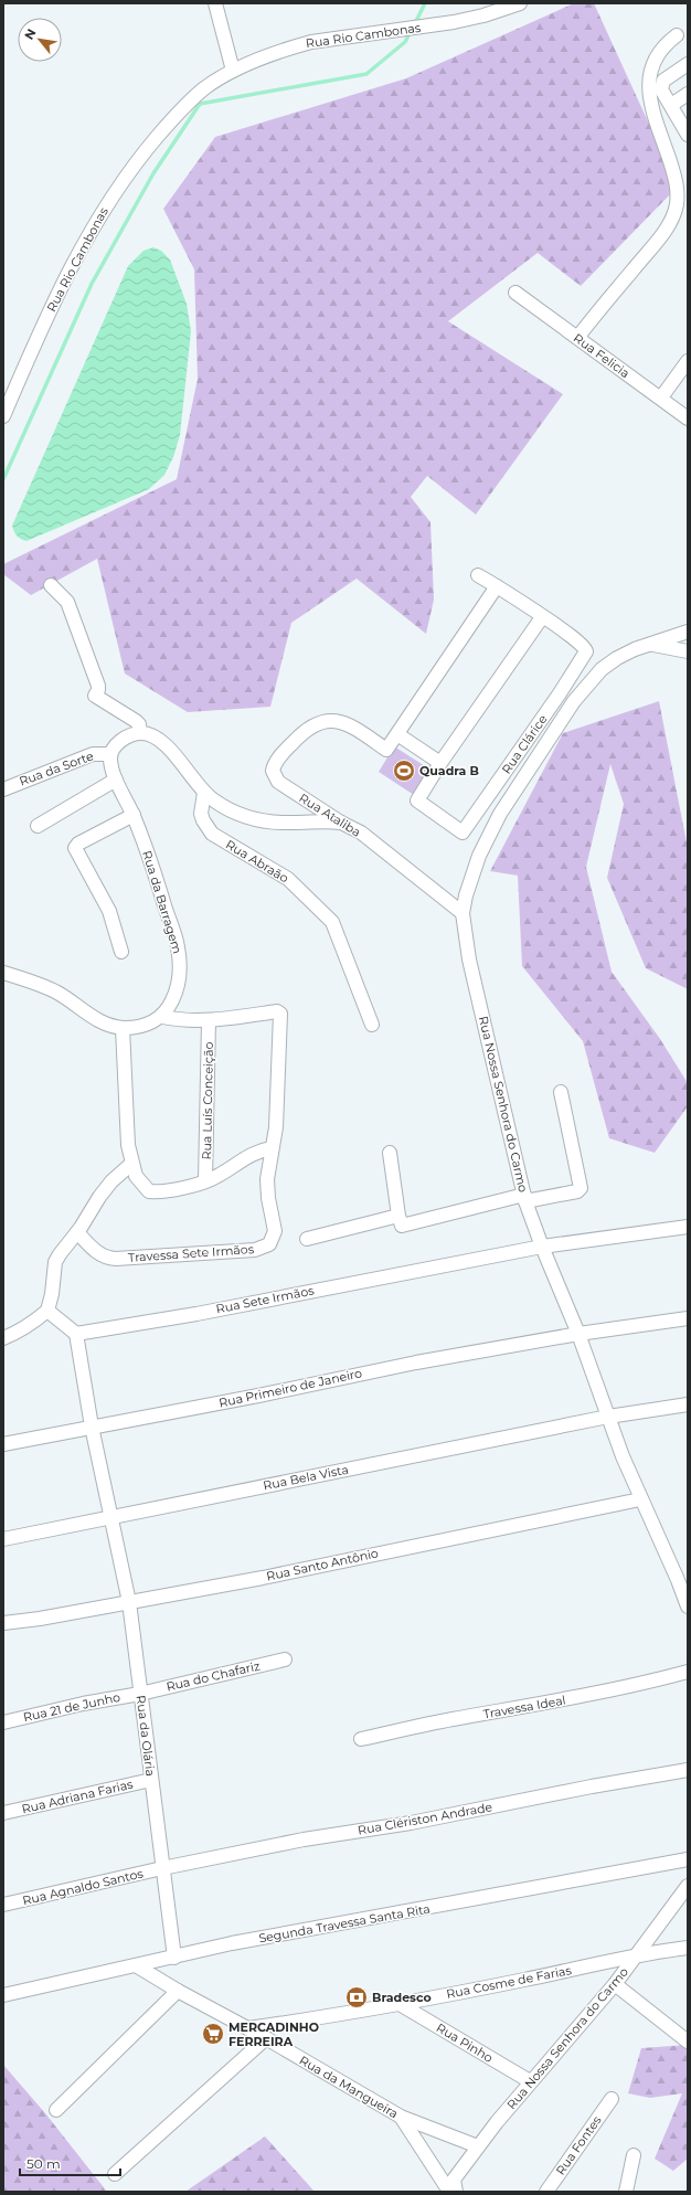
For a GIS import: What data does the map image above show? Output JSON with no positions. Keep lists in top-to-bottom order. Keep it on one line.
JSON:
{"streets":{"street":["Rua Rio Cambonas","Rua Felicia","Rua Clárice","Rua da Sorte","Rua Ataliba","Rua Abraão","Rua da Barragem","Rua Luís Conceição","Rua Nossa Senhora do Carmo","Travessa Sete Irmãos","Rua Sete Irmãos","Rua Primeiro de Janeiro","Rua Bela Vista","Rua Santo Antônio","Rua do Chafariz","Rua 21 de Junho","Travessa Ideal","Rua da Olária","Rua Adriana Farias","Rua Clériston Andrade","Rua Agnaldo Santos","Segunda Travessa Santa Rita","Rua Cosme de Farias","Rua Pinho","Rua da Mangueira","Rua Fontes"]},"crossings":[["Rua da Sorte","Rua da Barragem"],["Rua Ataliba","Rua Nossa Senhora do Carmo"],["Rua Nossa Senhora do Carmo","Rua Sete Irmãos"],["Rua Nossa Senhora do Carmo","Rua Primeiro de Janeiro"],["Rua Nossa Senhora do Carmo","Rua Bela Vista"],["Rua Nossa Senhora do Carmo","Rua Santo Antônio"],["Rua Nossa Senhora do Carmo","Rua Cosme de Farias"],["Rua Nossa Senhora do Carmo","Rua Pinho"],["Rua Nossa Senhora do Carmo","Rua da Mangueira"],["Rua Sete Irmãos","Rua da Olária"],["Rua Primeiro de Janeiro","Rua da Olária"],["Rua Bela Vista","Rua da Olária"],["Rua Santo Antônio","Rua da Olária"],["Rua do Chafariz","Rua 21 de Junho"],["Rua do Chafariz","Rua da Olária"],["Rua 21 de Junho","Rua da Olária"],["Rua da Olária","Rua Adriana Farias"],["Rua da Olária","Rua Clériston Andrade"],["Rua da Olária","Rua Agnaldo Santos"],["Rua da Olária","Segunda Travessa Santa Rita"],["Rua Clériston Andrade","Rua Agnaldo Santos"],["Segunda Travessa Santa Rita","Rua da Mangueira"],["Rua Cosme de Farias","Rua Pinho"],["Rua Cosme de Farias","Rua da Mangueira"]],"places":{"sports":["Quadra B"],"bank":["Bradesco"],"supermarket":["MERCADINHO FERREIRA"]},"scale_bar":"50 m","north":"top left"}
